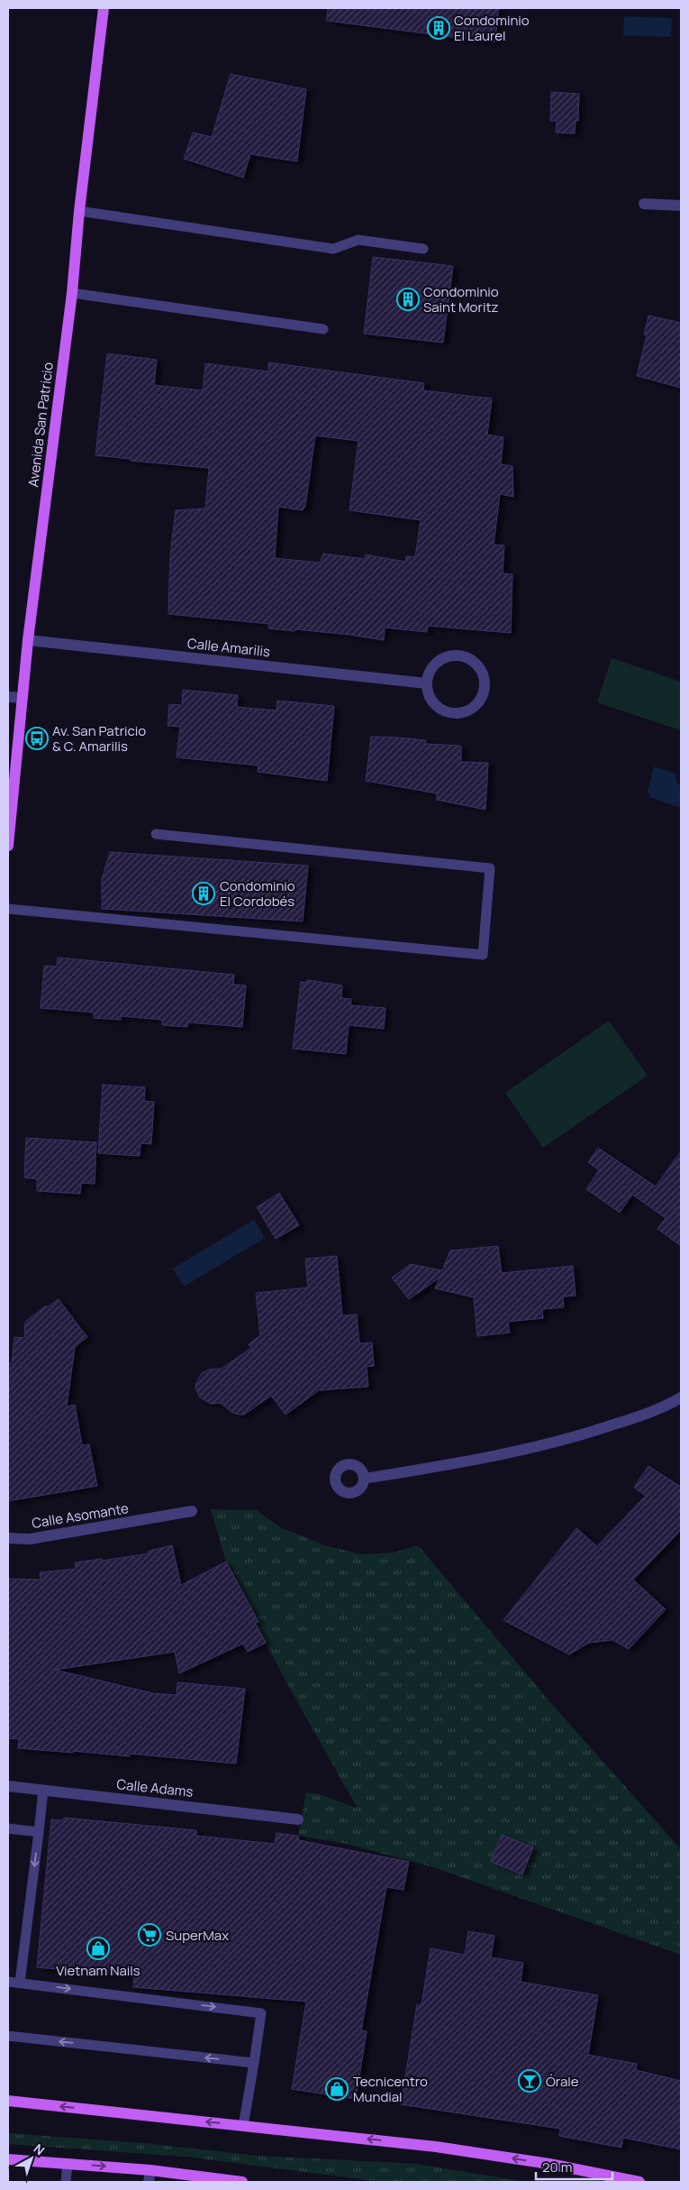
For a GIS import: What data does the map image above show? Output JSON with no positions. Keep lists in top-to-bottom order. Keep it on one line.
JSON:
{"streets":{"main road":["Avenida San Patricio"],"street":["Calle Amarilis","Calle Asomante","Calle Adams"]},"crossings":[["Avenida San Patricio","Calle Amarilis"]],"places":{"building":["Condominio El Laurel","Condominio Saint Moritz","Condominio El Cordobés"],"bus stop":["Av. San Patricio & C. Amarilis"],"supermarket":["SuperMax"],"shop":["Vietnam Nails","Tecnicentro Mundial"],"bar":["Órale"]},"scale_bar":"20 m","north":"top right"}
